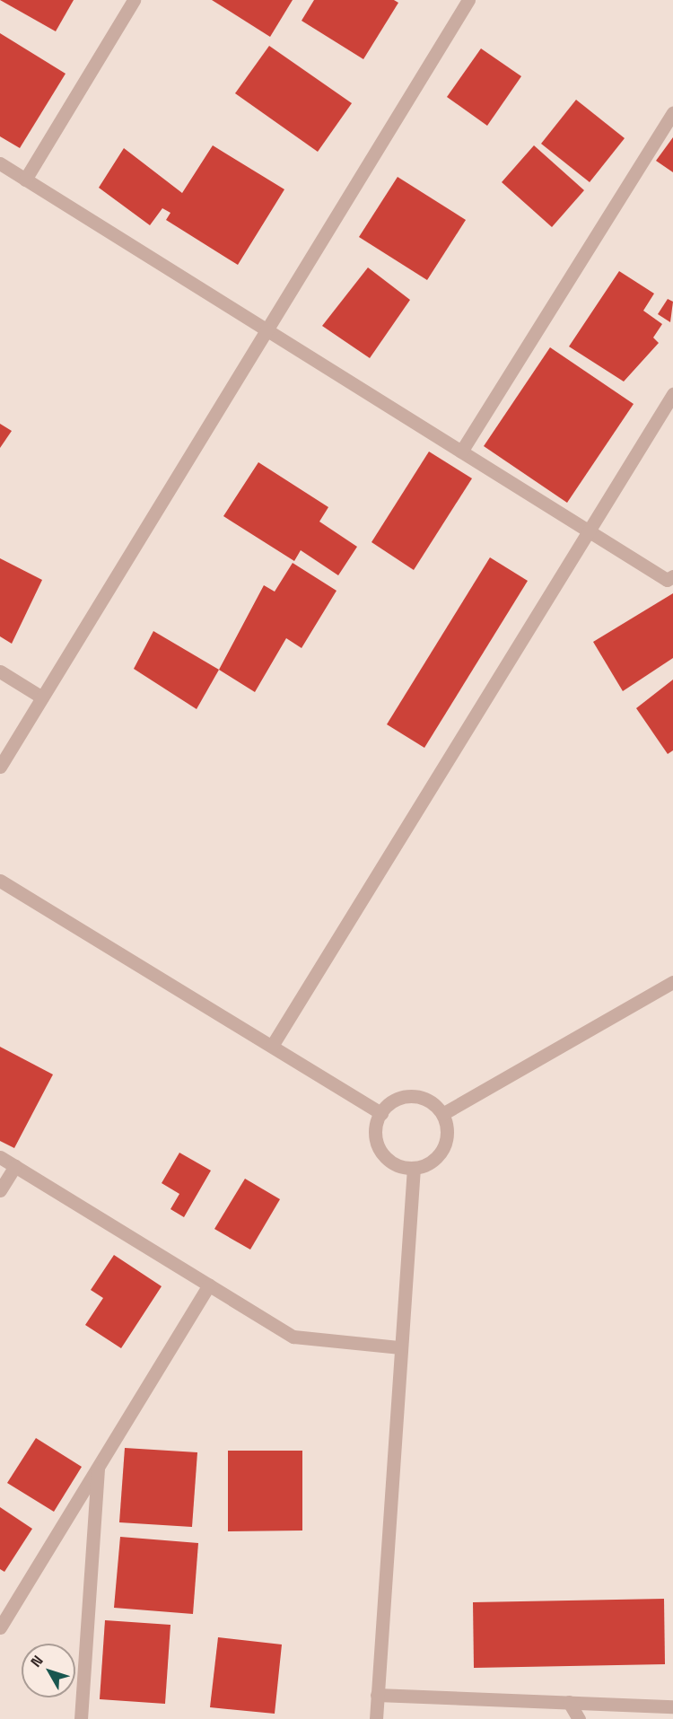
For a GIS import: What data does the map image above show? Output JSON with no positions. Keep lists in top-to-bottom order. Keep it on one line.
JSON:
{"north":"top left"}
